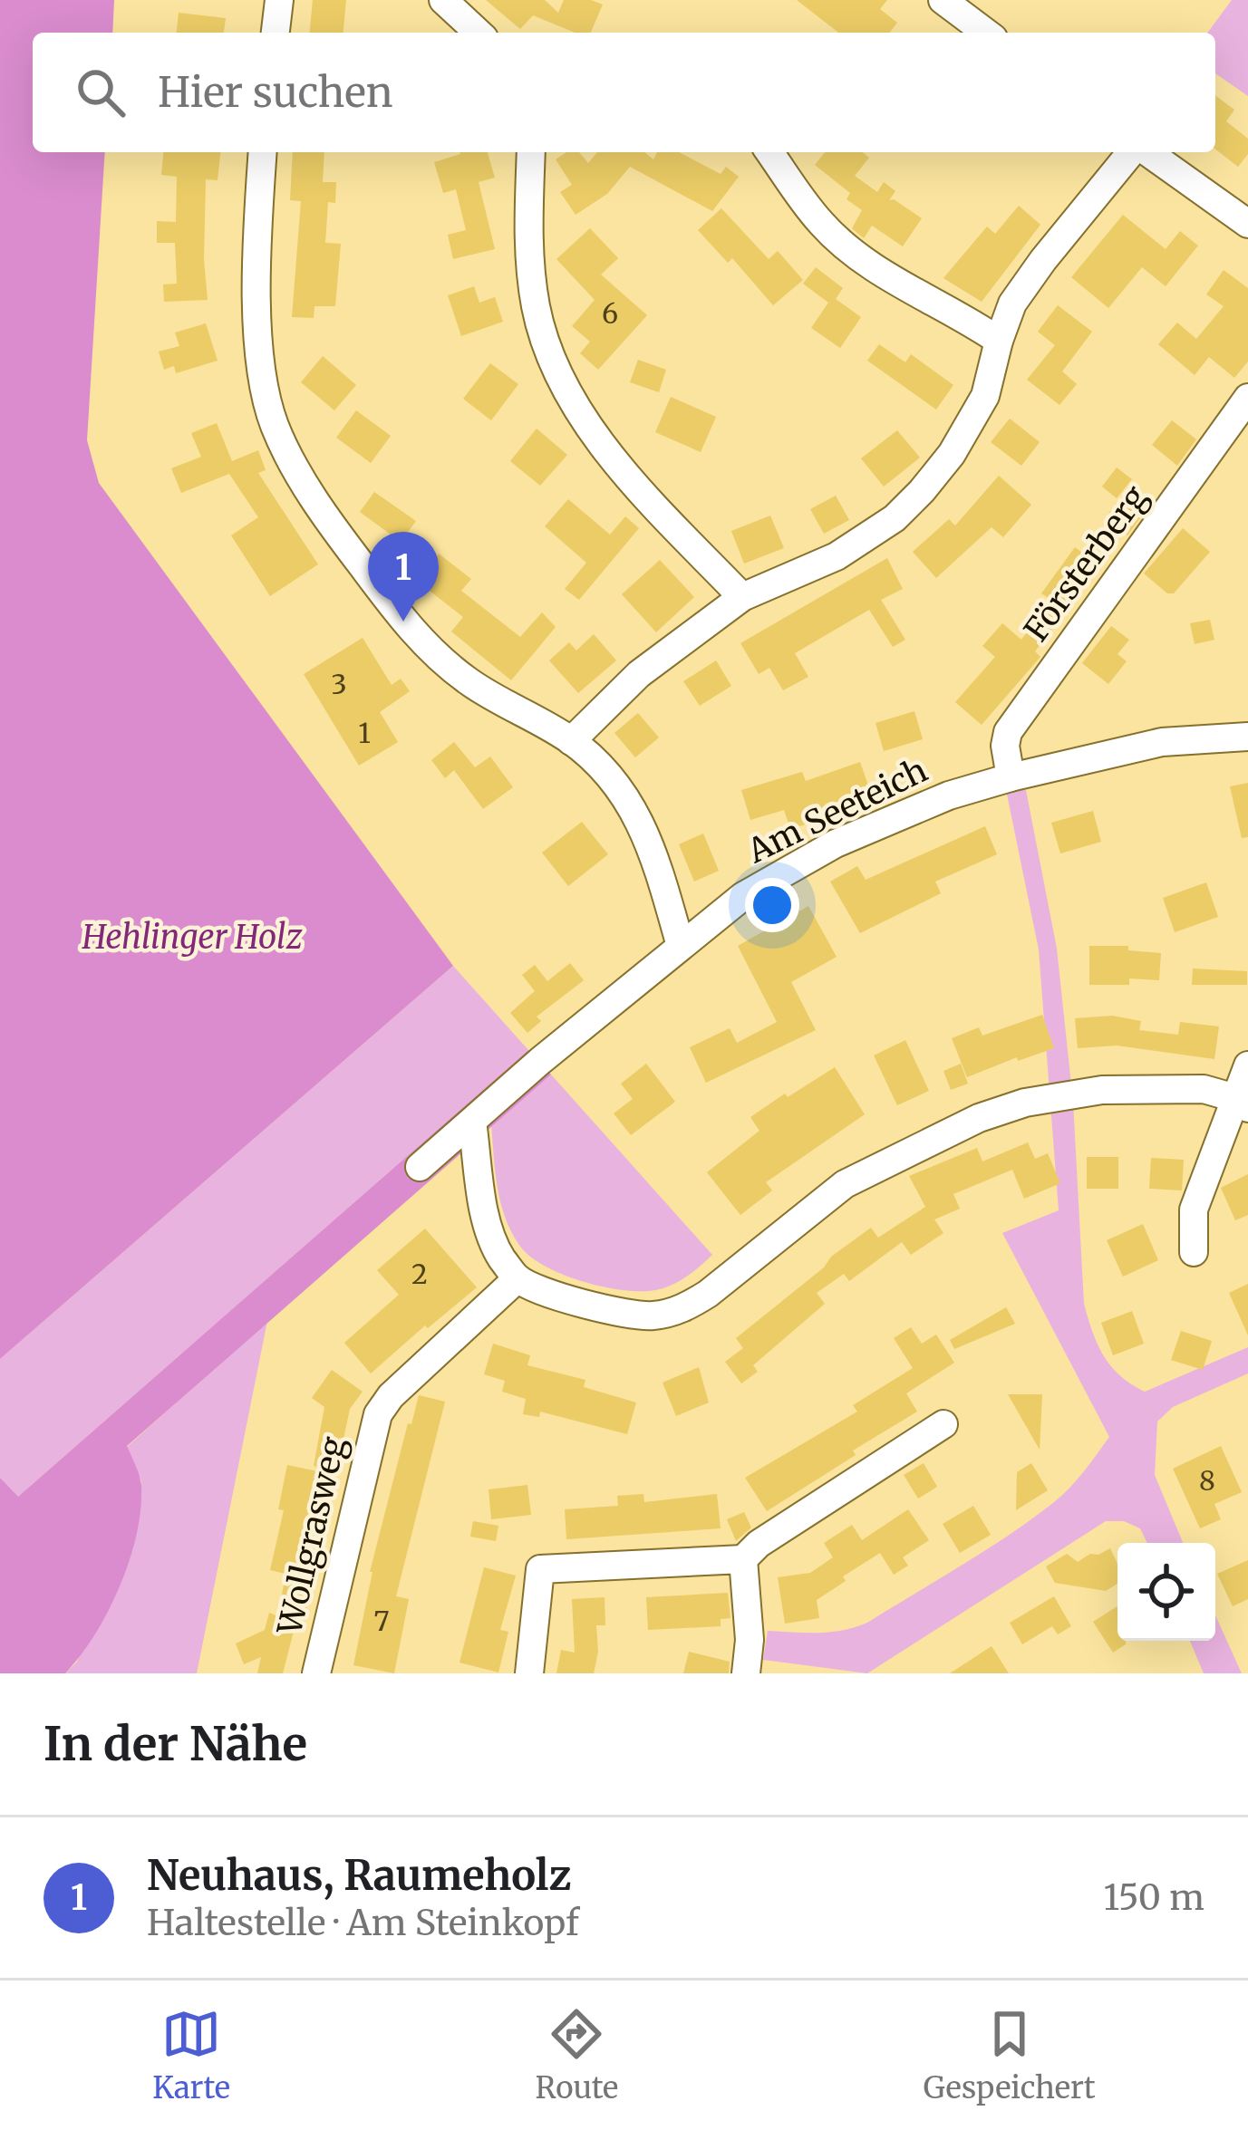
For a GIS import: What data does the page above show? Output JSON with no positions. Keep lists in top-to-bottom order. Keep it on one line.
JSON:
{"streets":{"street":["Försterberg","Am Seeteich","Wollgrasweg"]},"crossings":[["Försterberg","Am Seeteich"]],"parks":["Hehlinger Holz"],"house_numbers":["6","3","1","2","8","7"],"page":{"search":"Hier suchen","pins":"1","heading":"In der Nähe","list":[{"mark":"1","name":"Neuhaus, Raumeholz","note":"Haltestelle · Am Steinkopf","value":"150 m"}],"nav":["Karte","Route","Gespeichert"]}}
